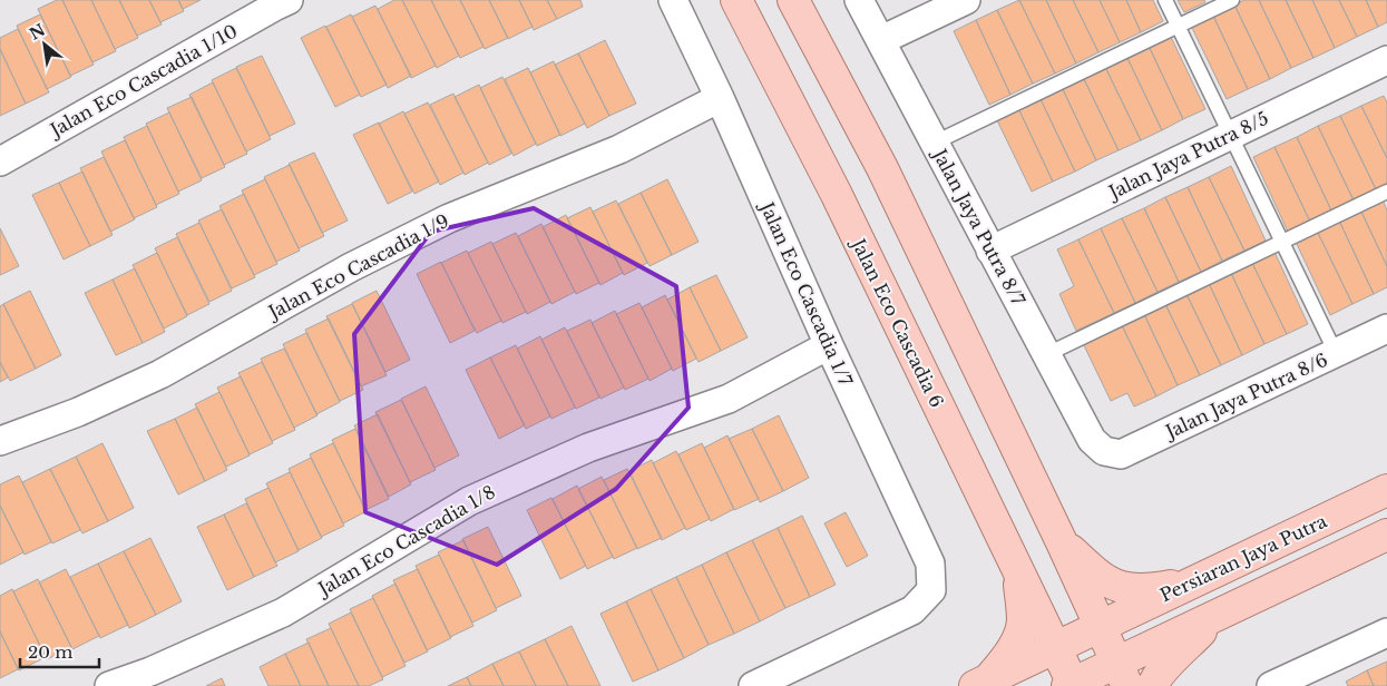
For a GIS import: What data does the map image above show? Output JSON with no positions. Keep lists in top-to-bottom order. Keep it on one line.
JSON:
{"streets":{"main road":["Jalan Eco Cascadia 6","Persiaran Jaya Putra"],"street":["Jalan Eco Cascadia 1/10","Jalan Jaya Putra 8/5","Jalan Jaya Putra 8/7","Jalan Eco Cascadia 1/9","Jalan Eco Cascadia 1/7","Jalan Jaya Putra 8/6","Jalan Eco Cascadia 1/8"]},"crossings":[["Jalan Jaya Putra 8/5","Jalan Jaya Putra 8/7"],["Jalan Jaya Putra 8/7","Jalan Jaya Putra 8/6"],["Jalan Eco Cascadia 1/9","Jalan Eco Cascadia 1/7"],["Jalan Eco Cascadia 1/7","Jalan Eco Cascadia 1/8"],["Jalan Eco Cascadia 6","Persiaran Jaya Putra"]],"scale_bar":"20 m","north":"top left"}
